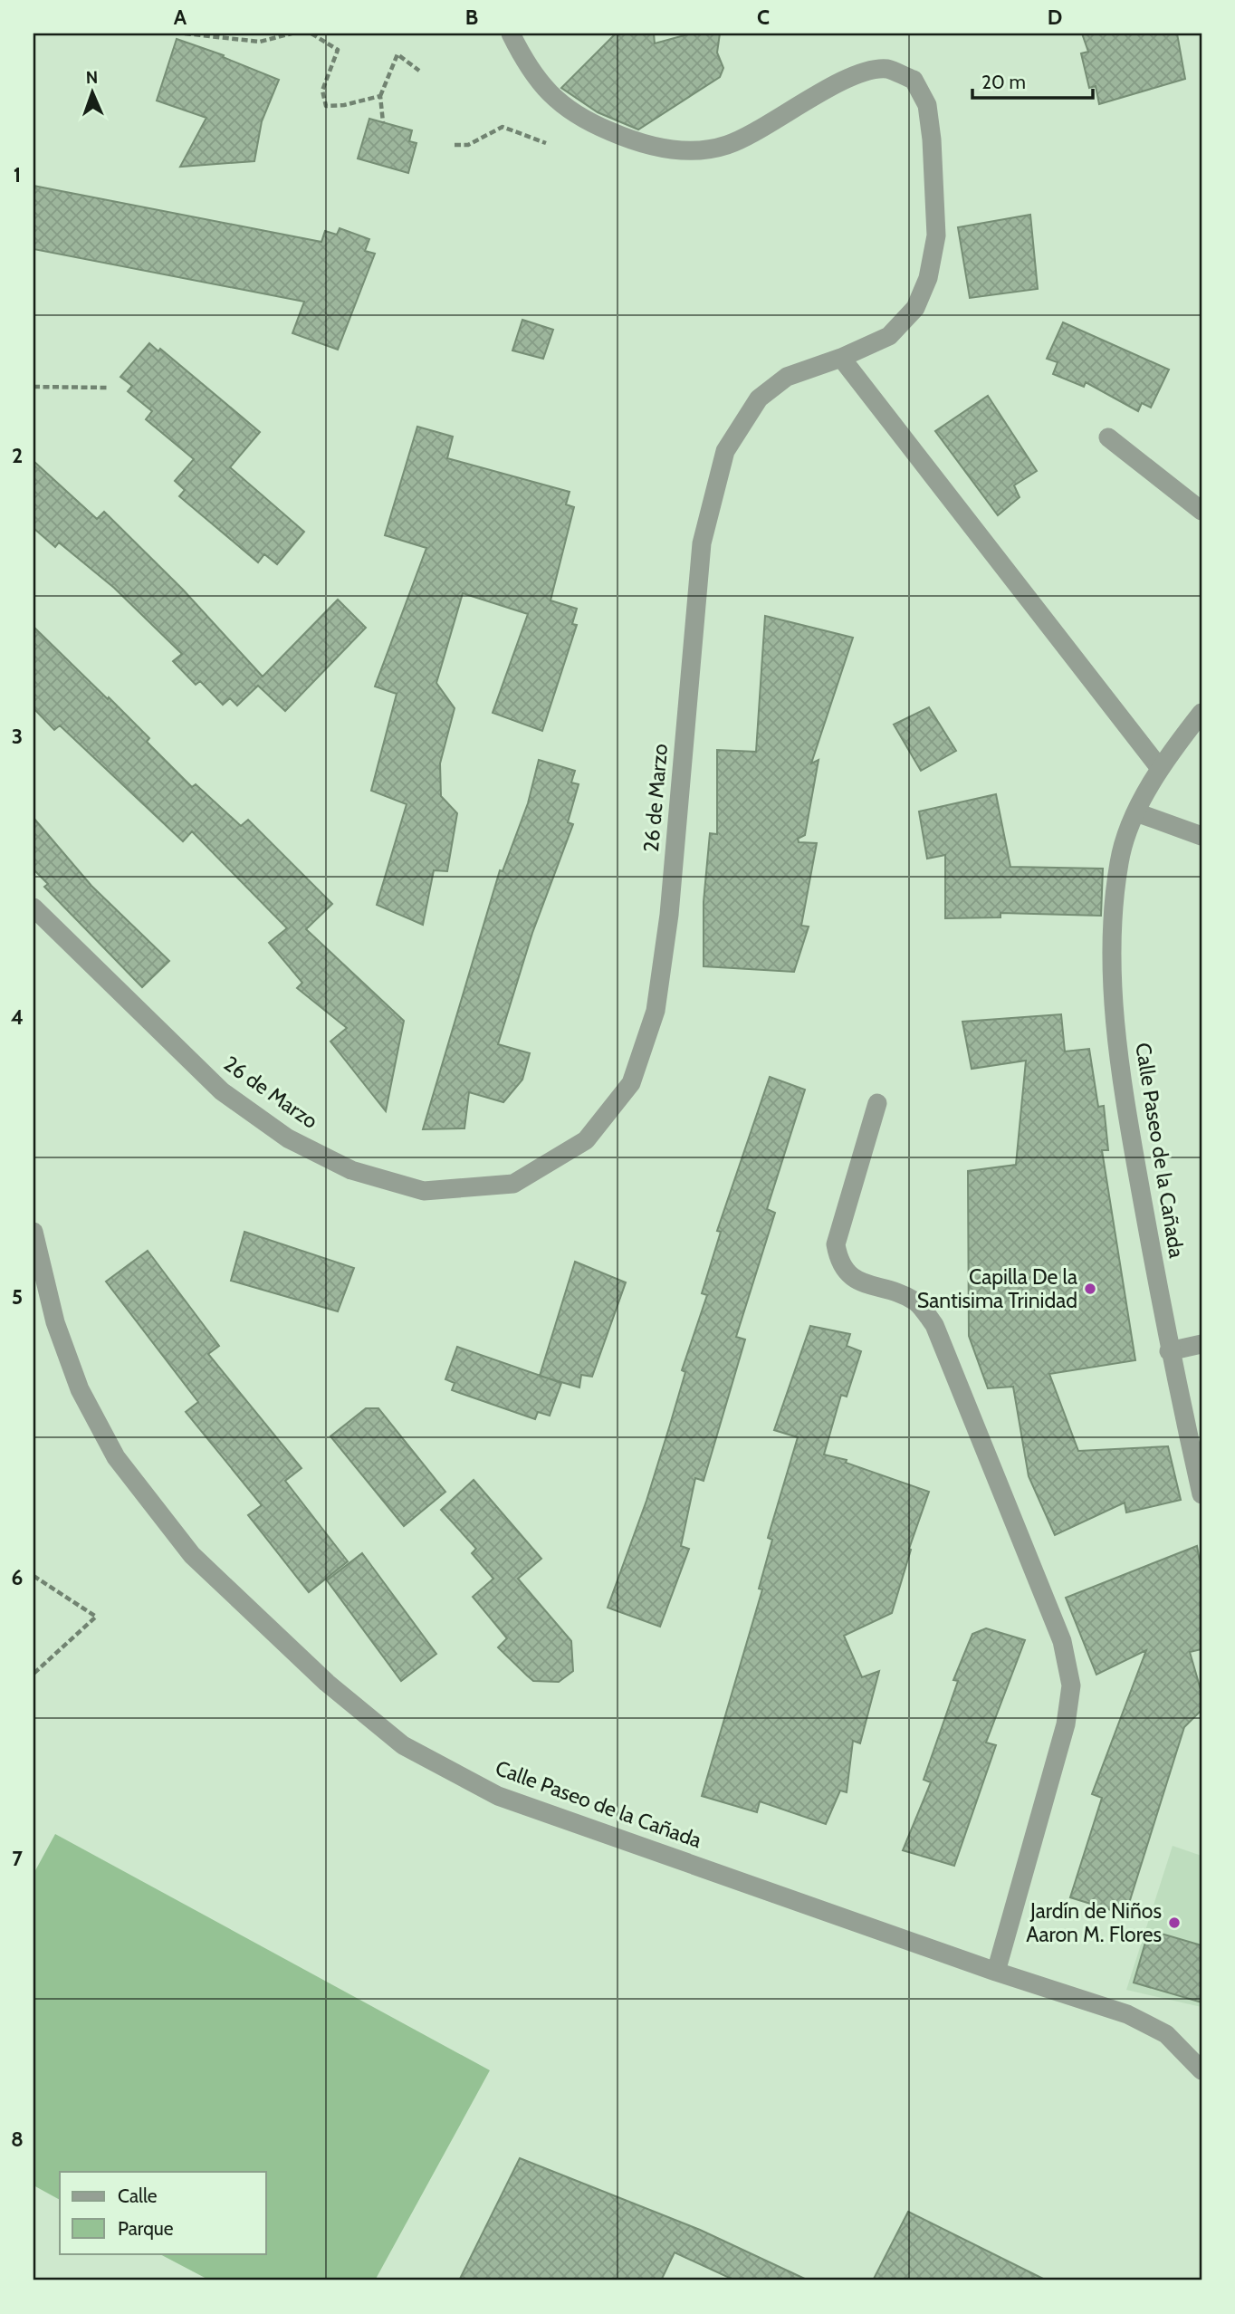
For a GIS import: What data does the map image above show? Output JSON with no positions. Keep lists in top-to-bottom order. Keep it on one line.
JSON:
{"streets":{"street":["26 de Marzo","Calle Paseo de la Cañada"]},"places":["Capilla De la Santisima Trinidad","Jardín de Niños Aaron M. Flores"],"legend":["Calle","Parque"],"scale_bar":"20 m","north":"top","grid":{"columns":["A","B","C","D"],"rows":["1","2","3","4","5","6","7","8"]}}
